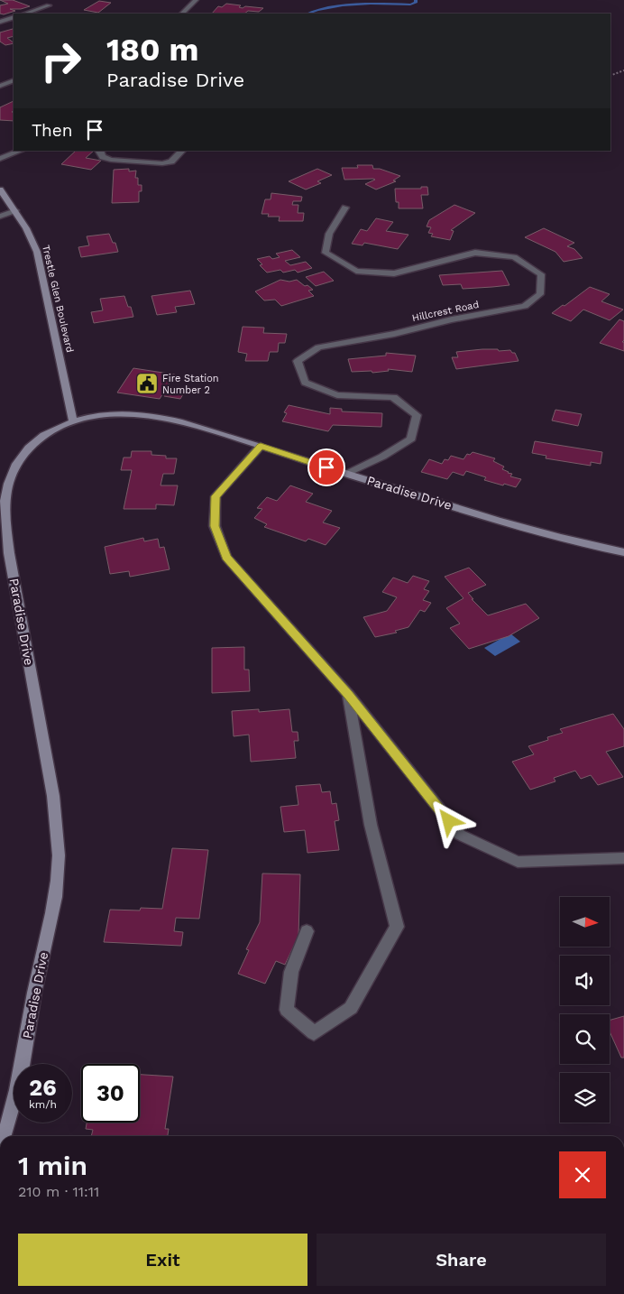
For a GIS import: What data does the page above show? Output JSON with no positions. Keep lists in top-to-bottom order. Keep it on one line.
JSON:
{"streets":{"street":["Trestle Glen Boulevard","Hillcrest Road","Paradise Drive"]},"crossings":[["Trestle Glen Boulevard","Paradise Drive"],["Hillcrest Road","Paradise Drive"]],"places":{"public building":["Fire Station Number 2"]},"north":"right","page":{"turn":["180 m","Paradise Drive"],"then":"Then","speed":"26 km/h","limit":"30","heading":["1 min","210 m · 11:11"],"buttons":["Exit","Share"]}}
